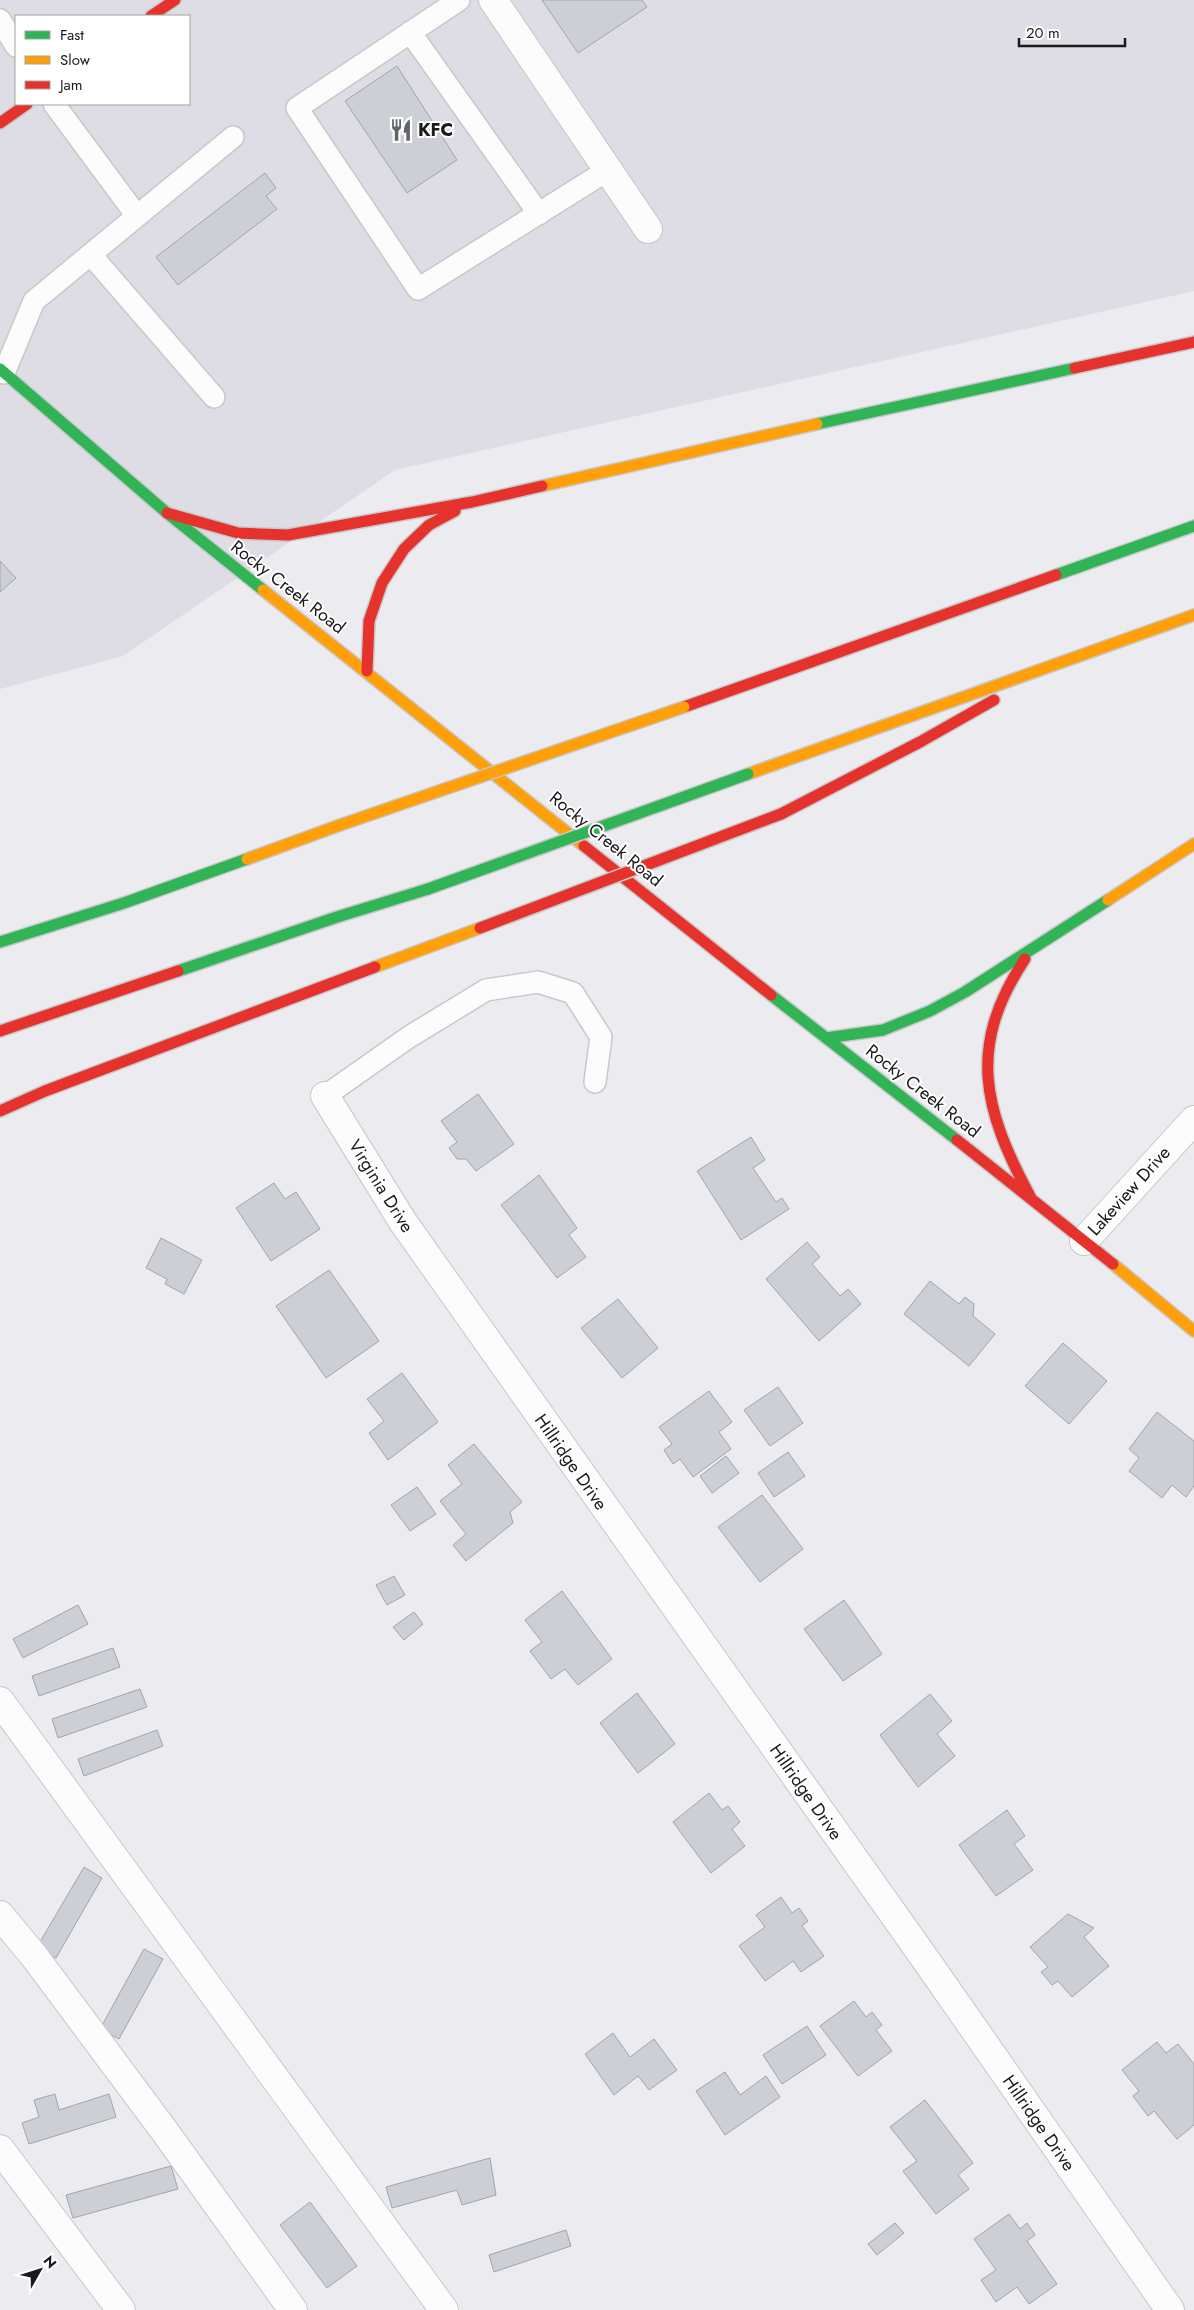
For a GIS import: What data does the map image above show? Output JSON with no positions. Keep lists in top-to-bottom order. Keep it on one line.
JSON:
{"streets":{"main road":["Rocky Creek Road"],"street":["Virginia Drive","Lakeview Drive","Hillridge Drive"]},"crossings":[["Rocky Creek Road","Lakeview Drive"],["Virginia Drive","Hillridge Drive"]],"places":{"restaurant":["KFC"]},"legend":["Fast","Slow","Jam"],"scale_bar":"20 m","north":"top right"}
